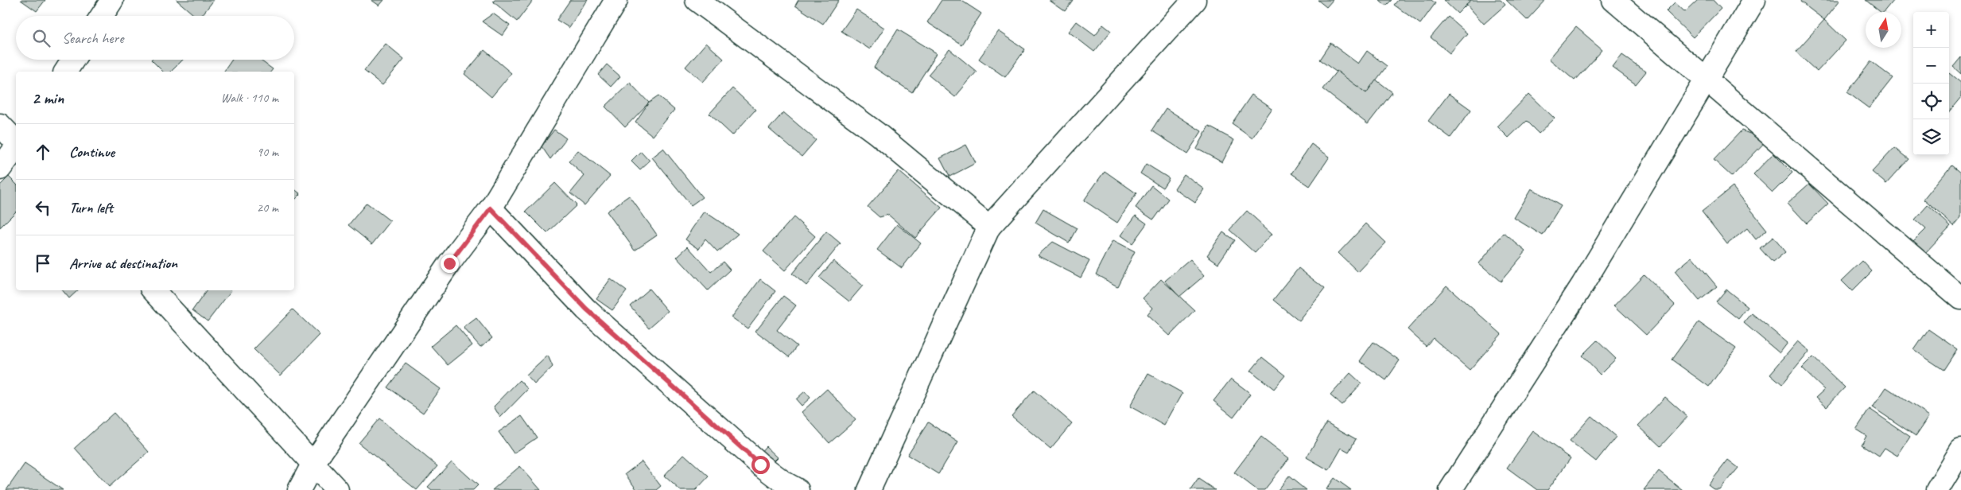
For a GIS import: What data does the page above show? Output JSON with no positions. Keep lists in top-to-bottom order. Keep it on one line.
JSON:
{"north":"top","page":{"map_buttons":["+","−"],"search":"Search here","heading":["2 min","Walk · 110 m"],"list":[["Continue","90 m"],["Turn left","20 m"],"Arrive at destination"]}}
